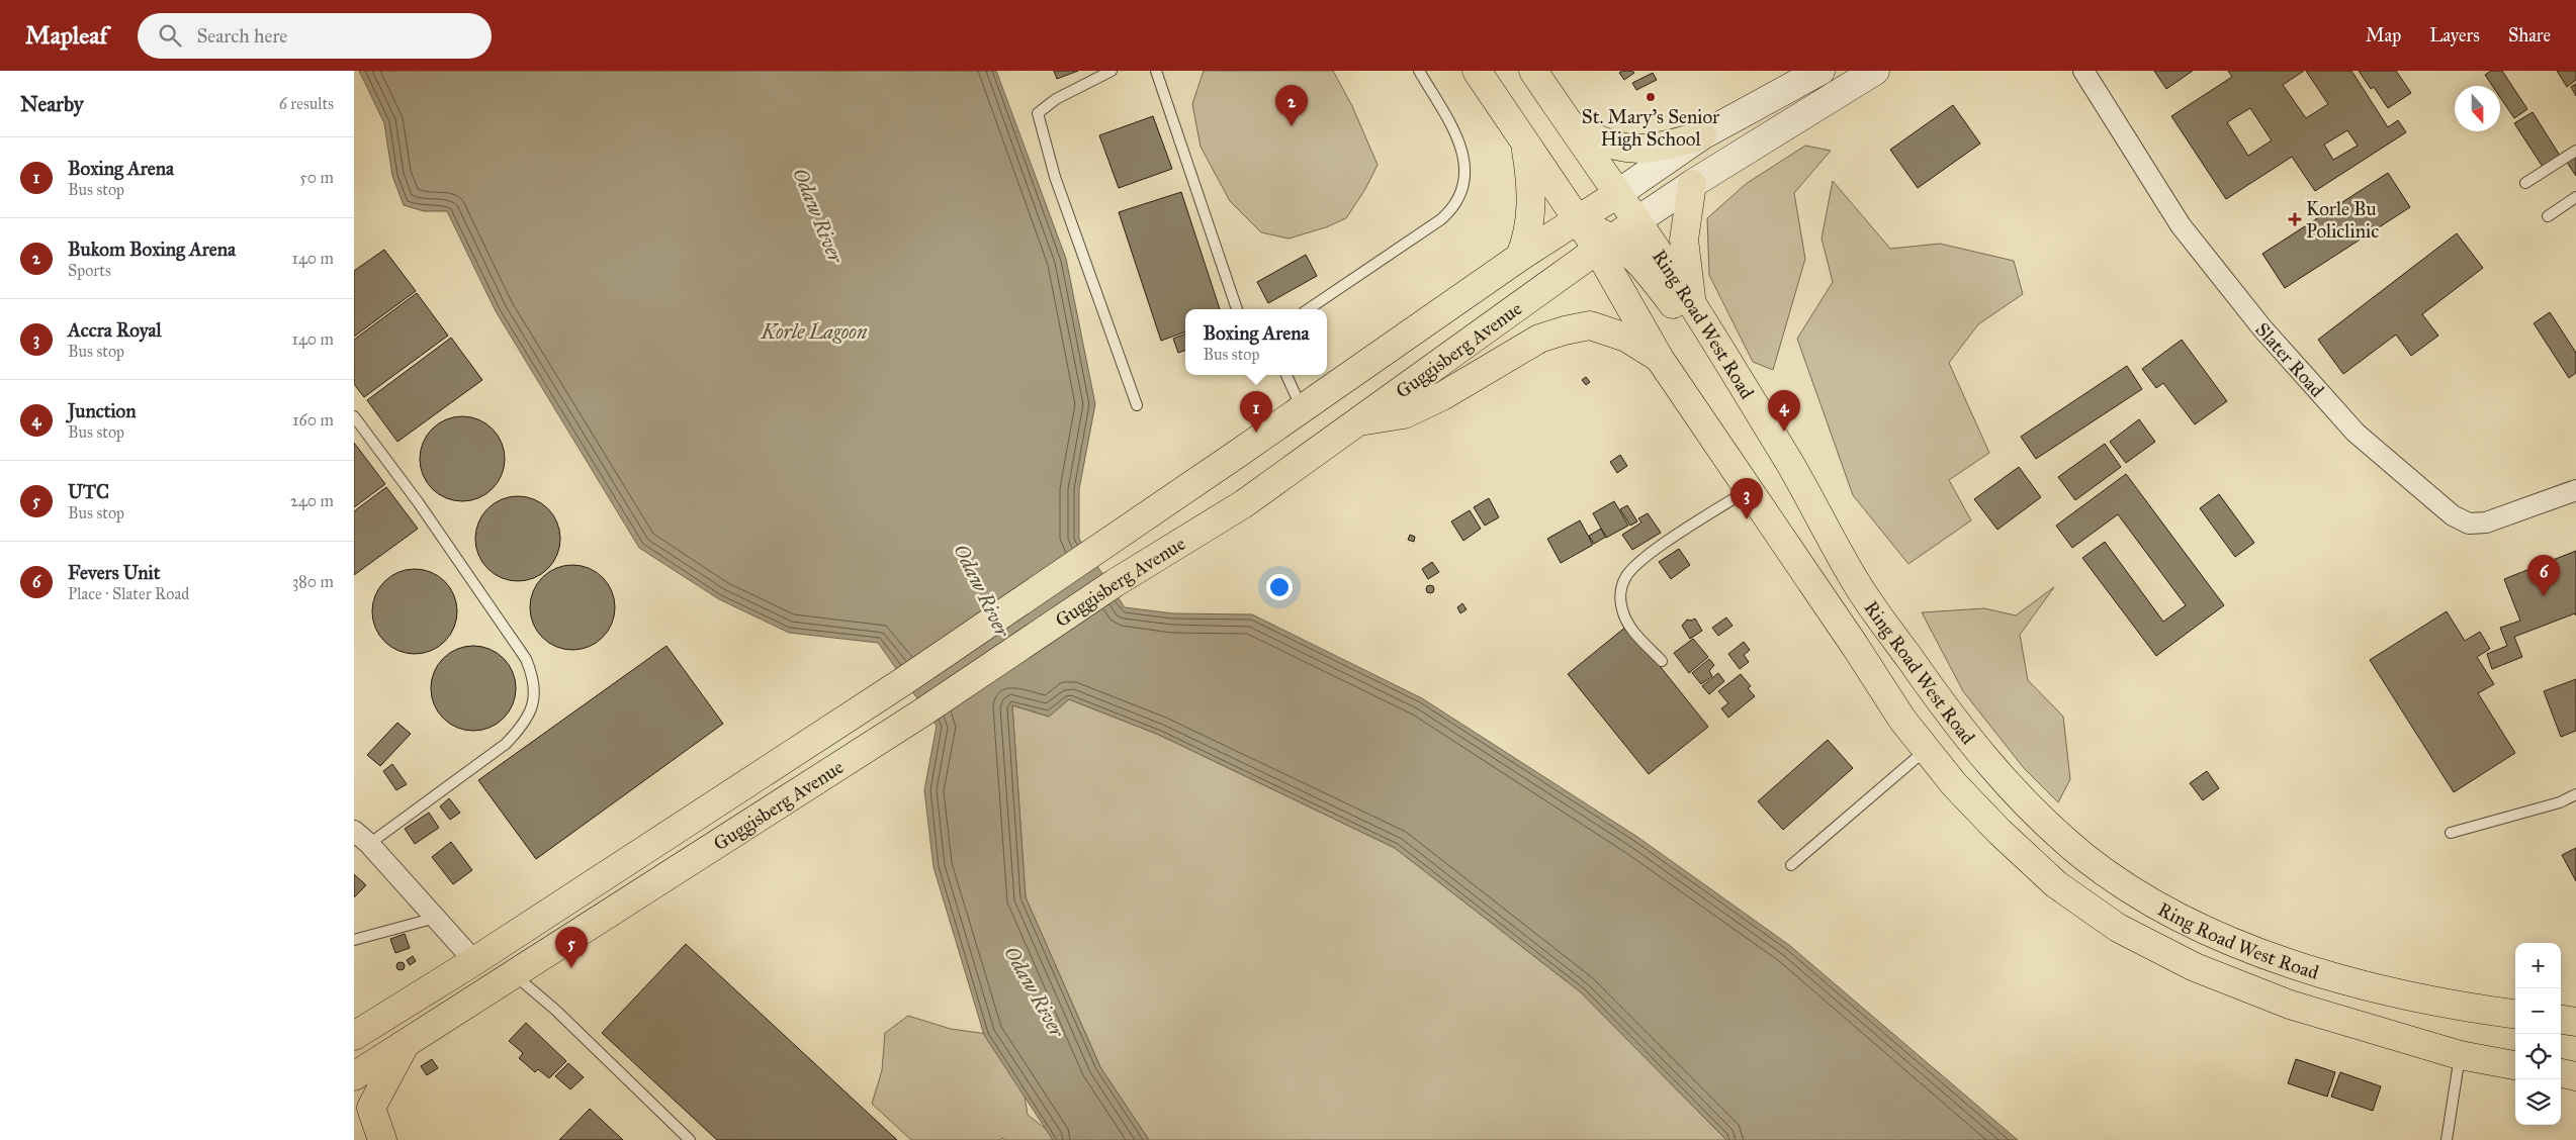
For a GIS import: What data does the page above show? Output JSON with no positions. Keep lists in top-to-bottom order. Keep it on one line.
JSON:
{"streets":{"main road":["Ring Road West Road","Guggisberg Avenue"],"street":["Slater Road"]},"crossings":[["Ring Road West Road","Guggisberg Avenue"]],"water":["Odaw River","Korle Lagoon"],"places":{"other":["St. Mary's Senior High School"],"health":["Korle Bu Policlinic"]},"north":"bottom","page":{"header":"Mapleaf","search":"Search here","nav":["Map","Layers","Share"],"heading":["Nearby","6 results"],"pins":["2","4","1","3","6","5"],"list":[{"mark":"1","name":"Boxing Arena","note":"Bus stop","value":"50 m"},{"mark":"2","name":"Bukom Boxing Arena","note":"Sports","value":"140 m"},{"mark":"3","name":"Accra Royal","note":"Bus stop","value":"140 m"},{"mark":"4","name":"Junction","note":"Bus stop","value":"160 m"},{"mark":"5","name":"UTC","note":"Bus stop","value":"240 m"},{"mark":"6","name":"Fevers Unit","note":"Place · Slater Road","value":"380 m"}],"popup":["Boxing Arena","Bus stop"],"map_buttons":["+","−"]}}
